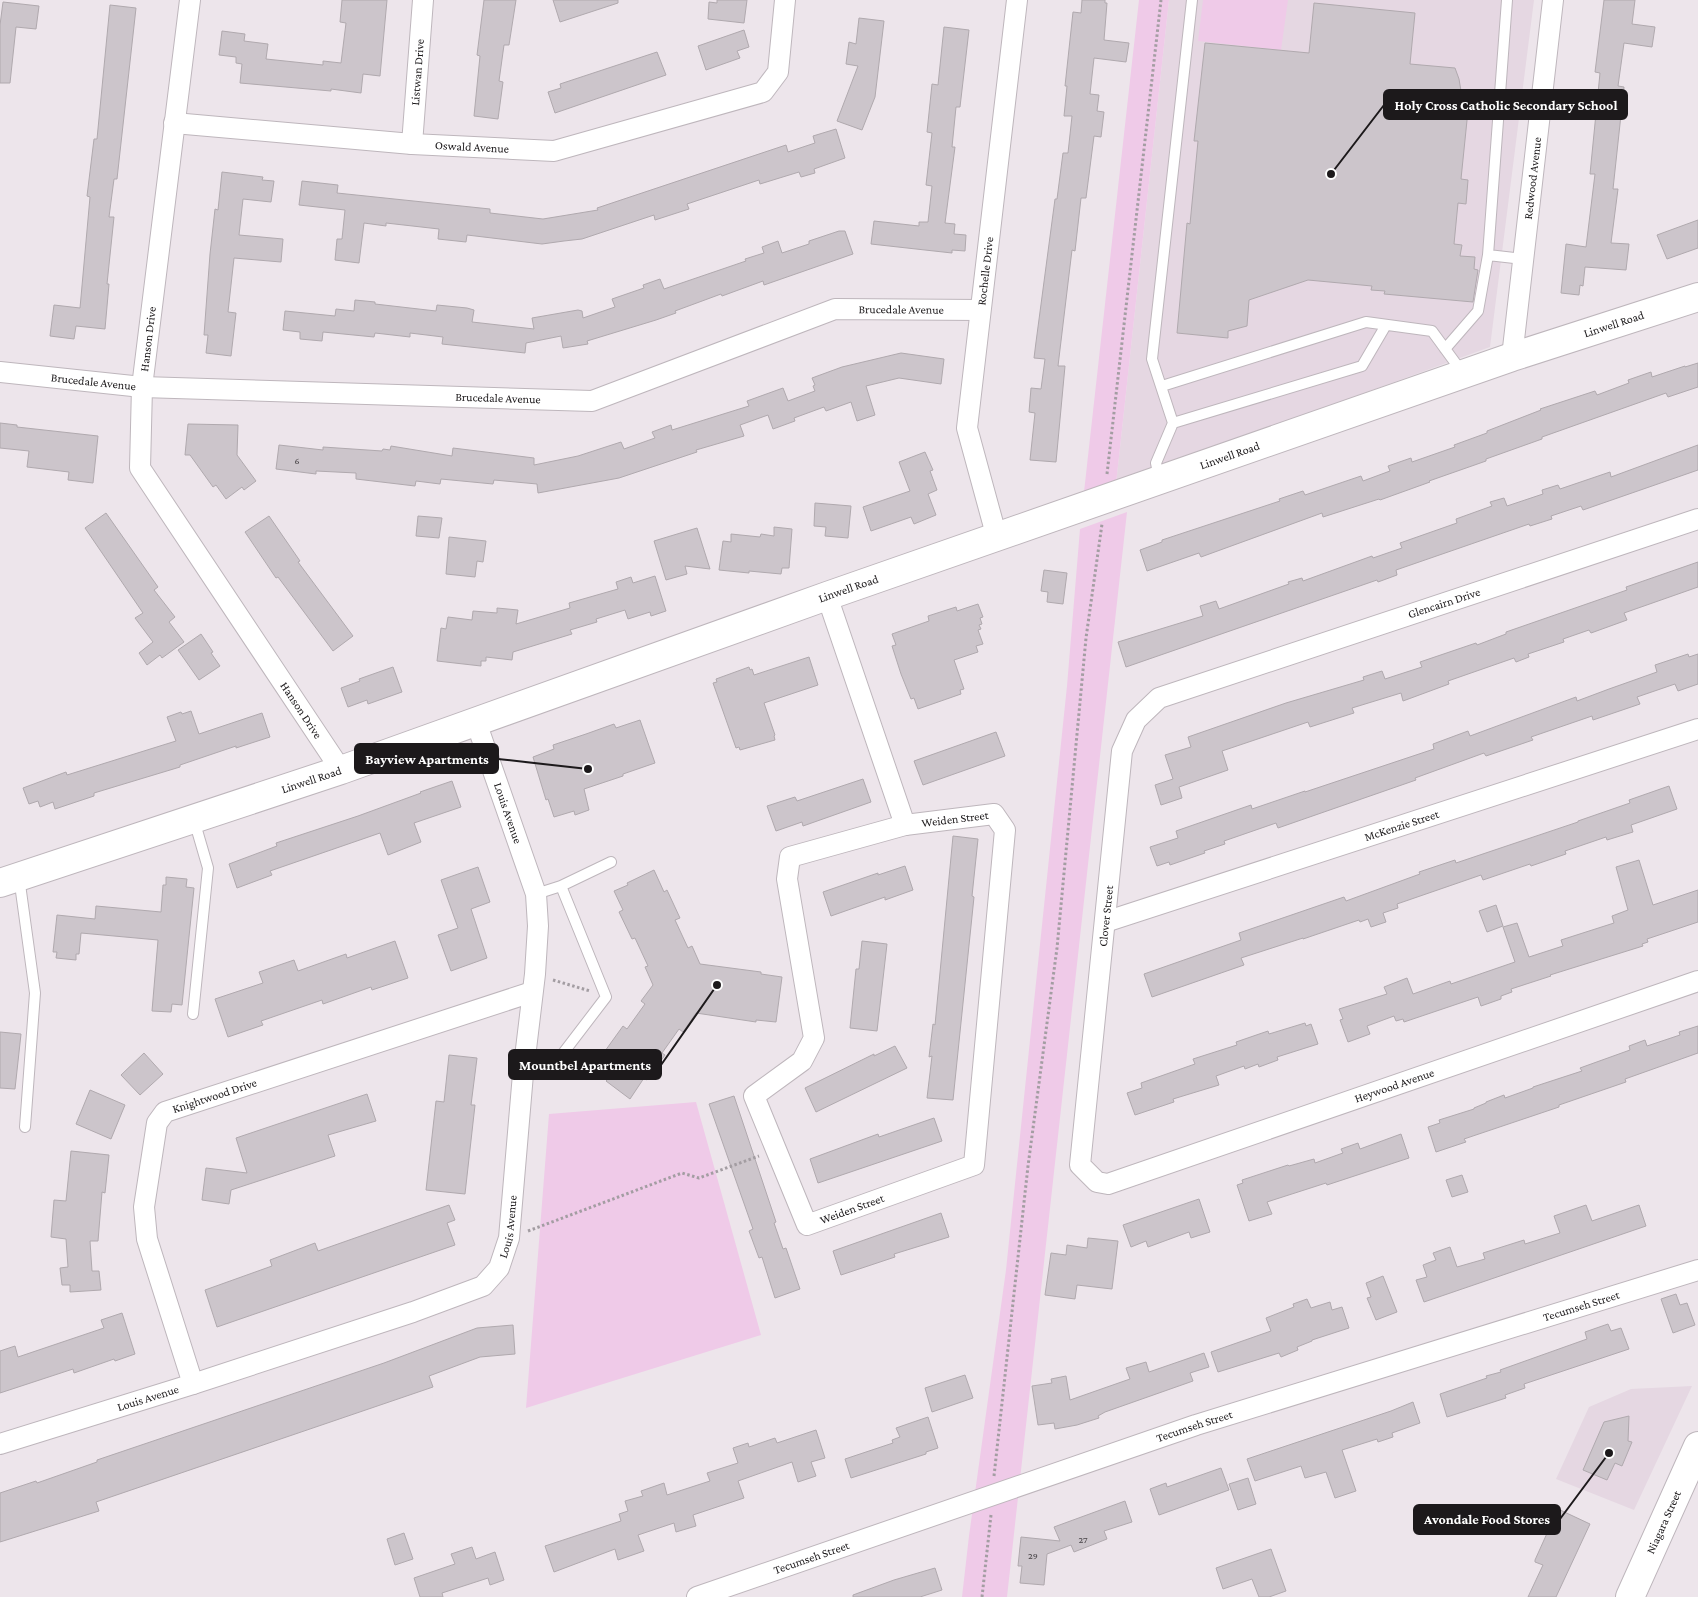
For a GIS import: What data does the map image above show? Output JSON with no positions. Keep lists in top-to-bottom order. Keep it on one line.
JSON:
{"streets":{"main road":["Linwell Road","Niagara Street"],"street":["Listwan Drive","Oswald Avenue","Redwood Avenue","Rochelle Drive","Brucedale Avenue","Hanson Drive","Glencairn Drive","Louis Avenue","Weiden Street","McKenzie Street","Clover Street","Heywood Avenue","Knightwood Drive","Tecumseh Street"]},"crossings":[["Listwan Drive","Oswald Avenue"],["Oswald Avenue","Hanson Drive"],["Redwood Avenue","Linwell Road"],["Rochelle Drive","Brucedale Avenue"],["Rochelle Drive","Linwell Road"],["Brucedale Avenue","Hanson Drive"],["Linwell Road","Hanson Drive"],["Linwell Road","Louis Avenue"],["Linwell Road","Weiden Street"],["Glencairn Drive","Clover Street"],["Louis Avenue","Knightwood Drive"],["McKenzie Street","Clover Street"],["Clover Street","Heywood Avenue"]],"places":["Holy Cross Catholic Secondary School","Bayview Apartments","Mountbel Apartments","Avondale Food Stores"],"house_numbers":["6","27","29"]}
